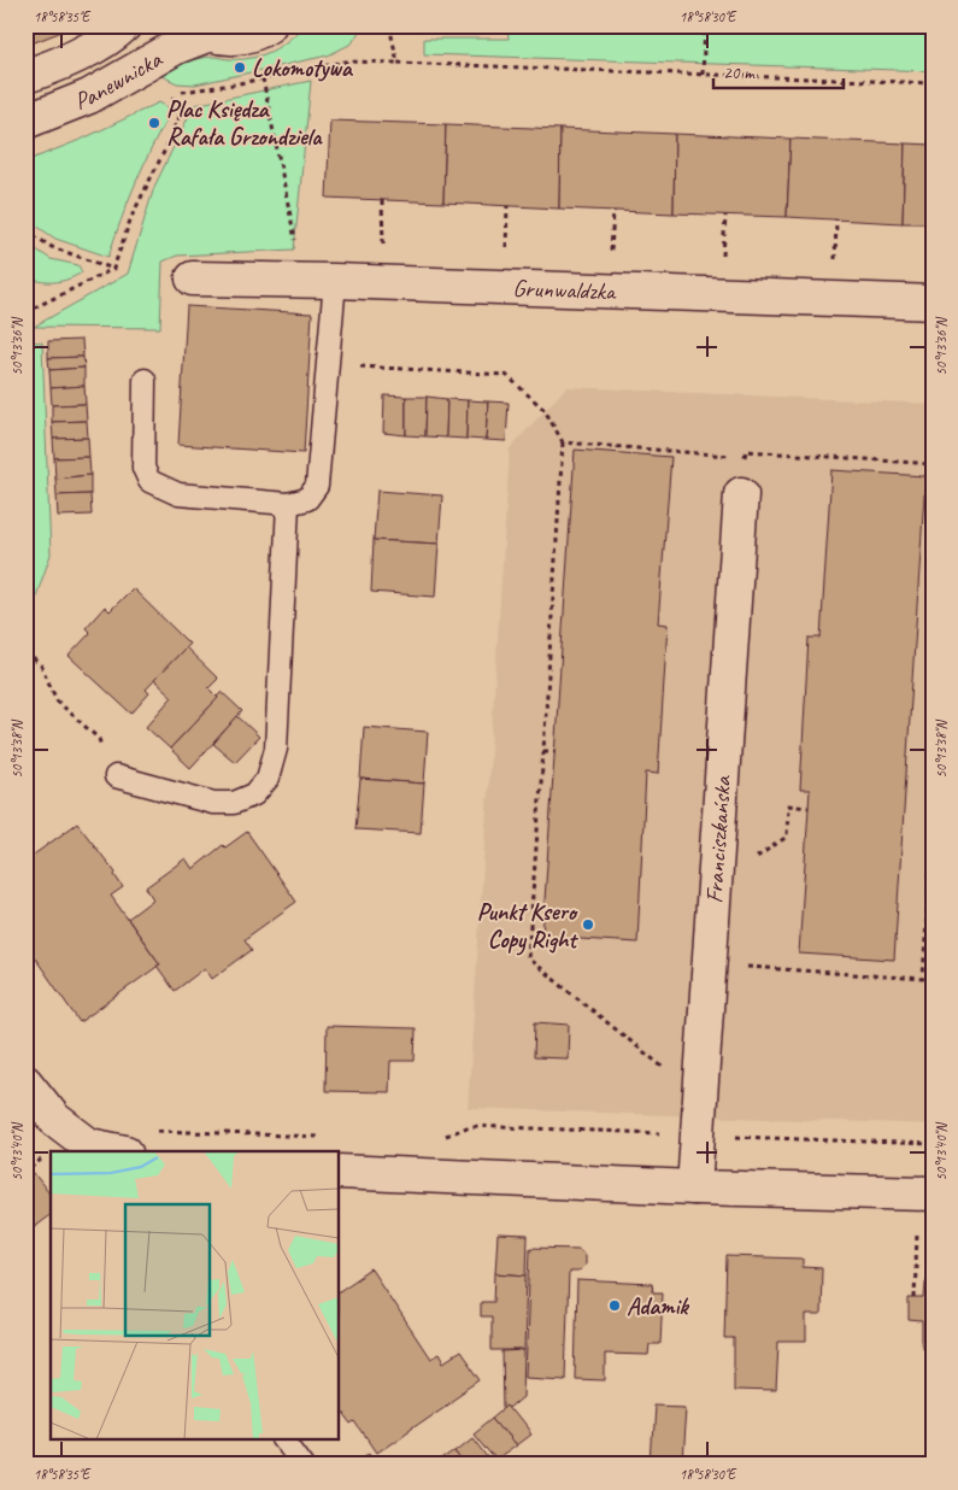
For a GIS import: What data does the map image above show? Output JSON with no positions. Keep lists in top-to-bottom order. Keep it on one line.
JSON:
{"streets":{"street":["Panewnicka","Grunwaldzka","Franciszkańska"]},"places":["Lokomotywa","Plac Księdza Rafała Grzondziela","Punkt Ksero Copy Right","Adamik"],"scale_bar":"20 m","coordinates":["18°58'35\"E","18°58'30\"E","50°13'36\"N","50°13'38\"N","50°13'40\"N"]}
